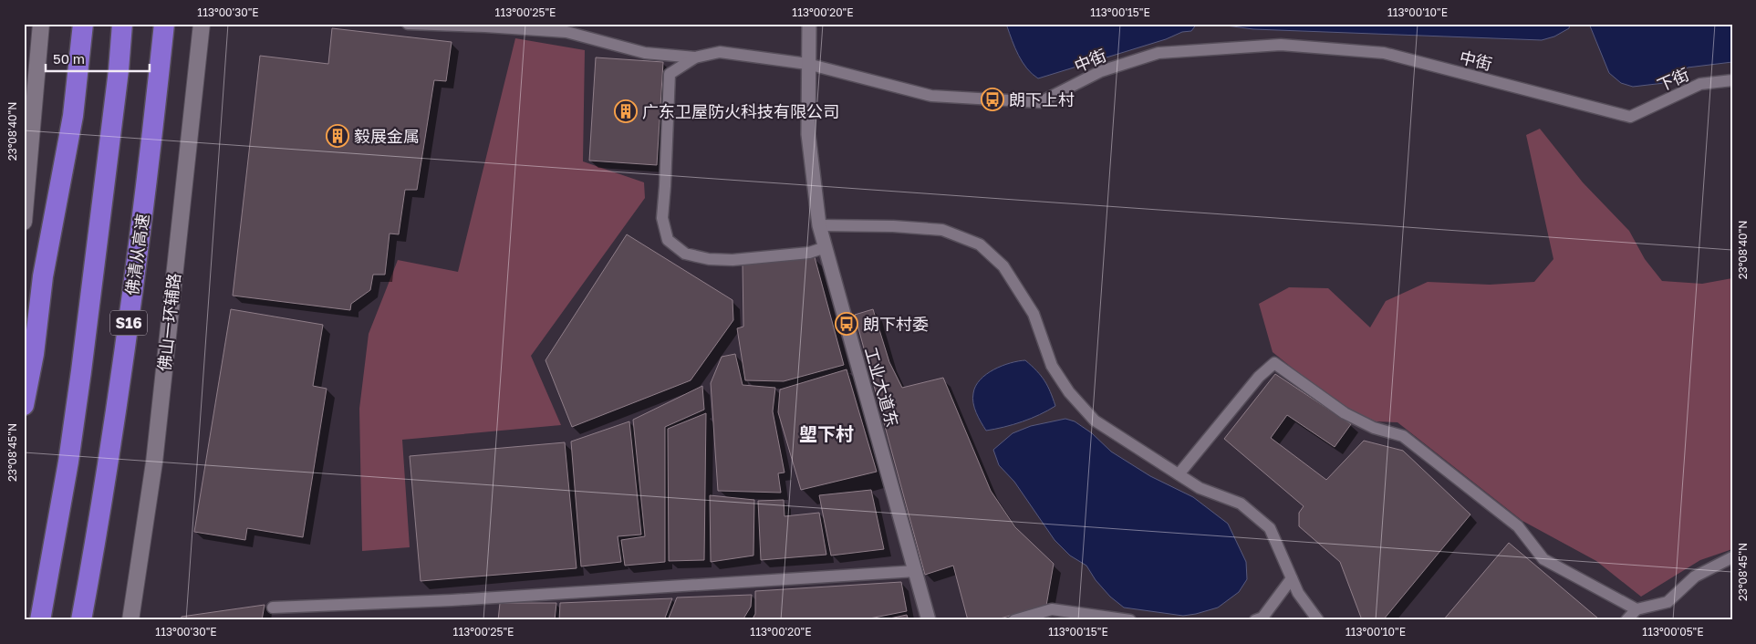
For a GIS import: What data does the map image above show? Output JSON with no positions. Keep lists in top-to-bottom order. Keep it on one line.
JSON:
{"streets":{"highway":["佛清从高速","S16"],"main road":["佛山一环辅路"],"street":["中街","下街","工业大道东"]},"crossings":[["中街","下街"],["中街","工业大道东"]],"districts":["塱下村"],"places":{"bus stop":["朗下上村","朗下村委"],"building":["广东卫屋防火科技有限公司","毅展金属"]},"scale_bar":"50 m","coordinates":["113°00'30\"E","113°00'25\"E","113°00'20\"E","113°00'15\"E","113°00'10\"E","23°08'40\"N","23°08'45\"N","113°00'05\"E"]}
